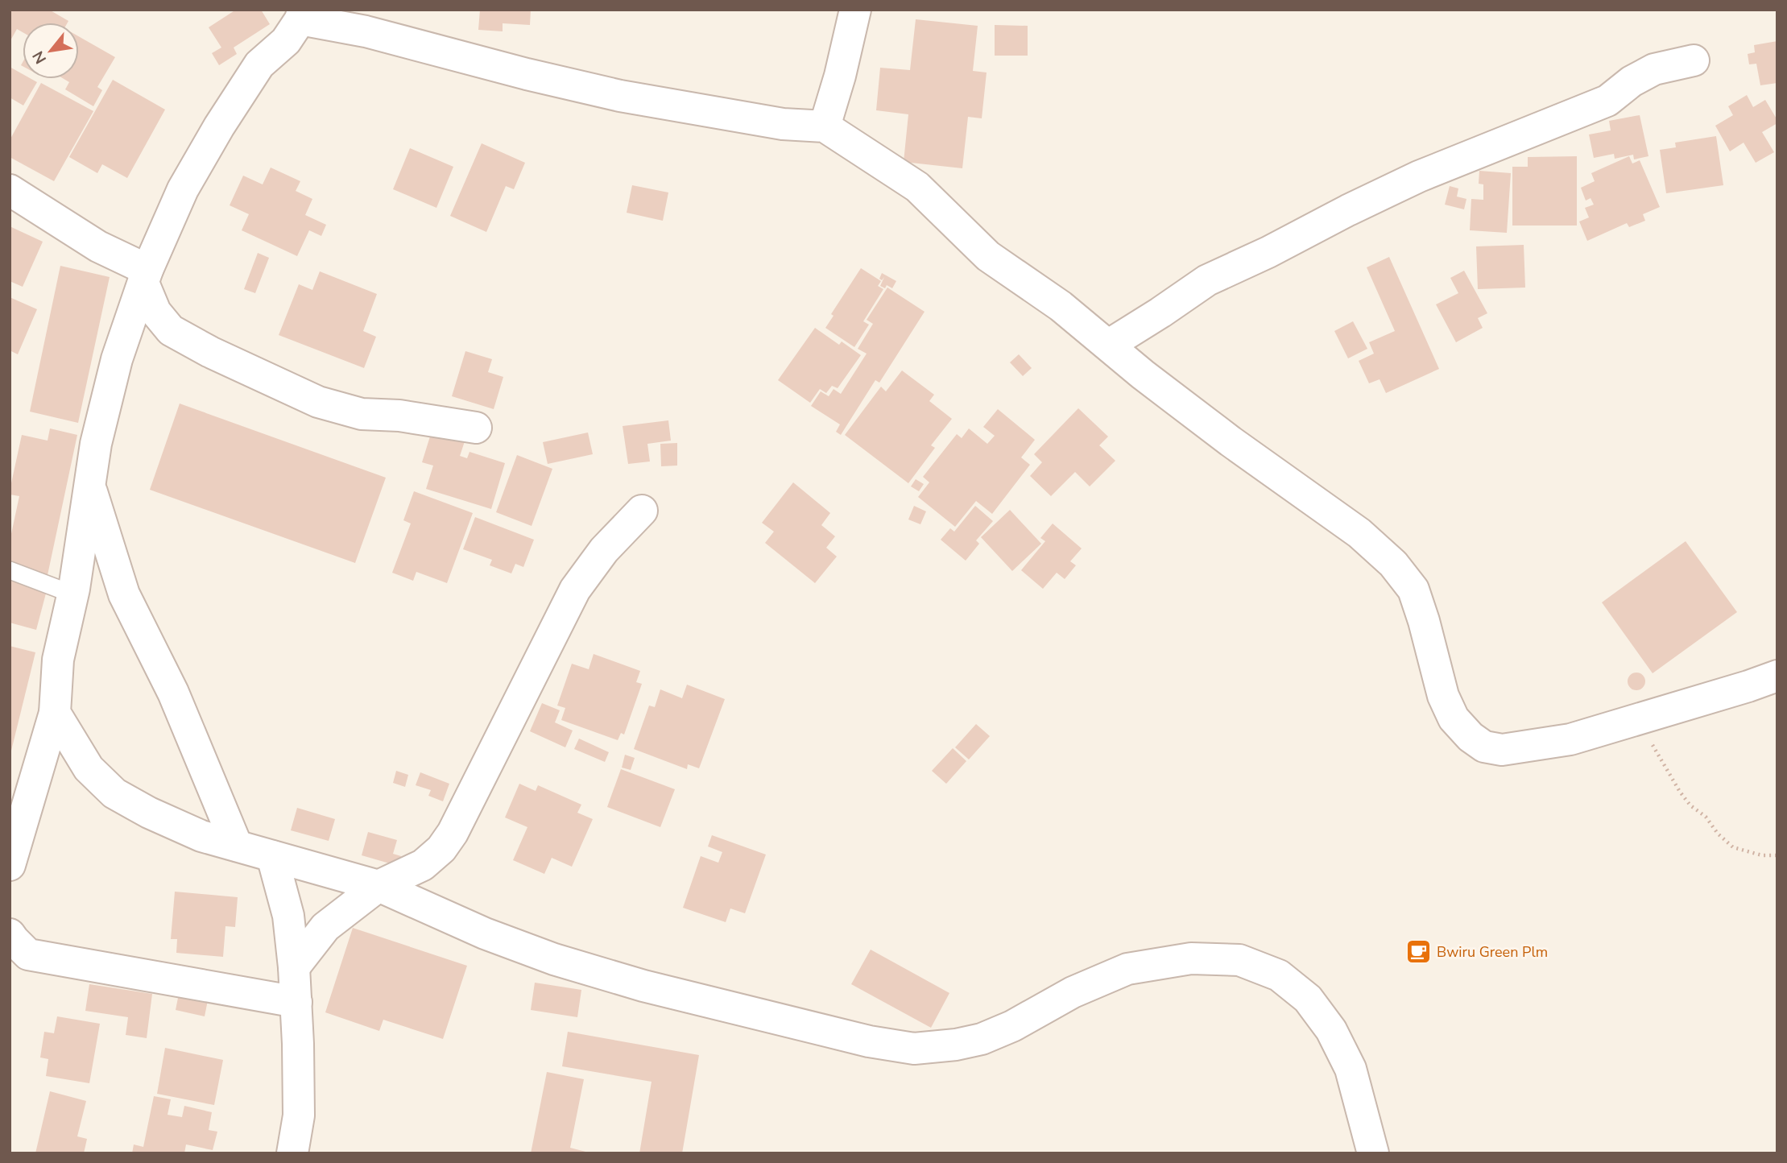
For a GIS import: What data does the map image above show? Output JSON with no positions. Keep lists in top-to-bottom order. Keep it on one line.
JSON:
{"places":{"cafe":["Bwiru Green Plm"]},"north":"bottom left"}
